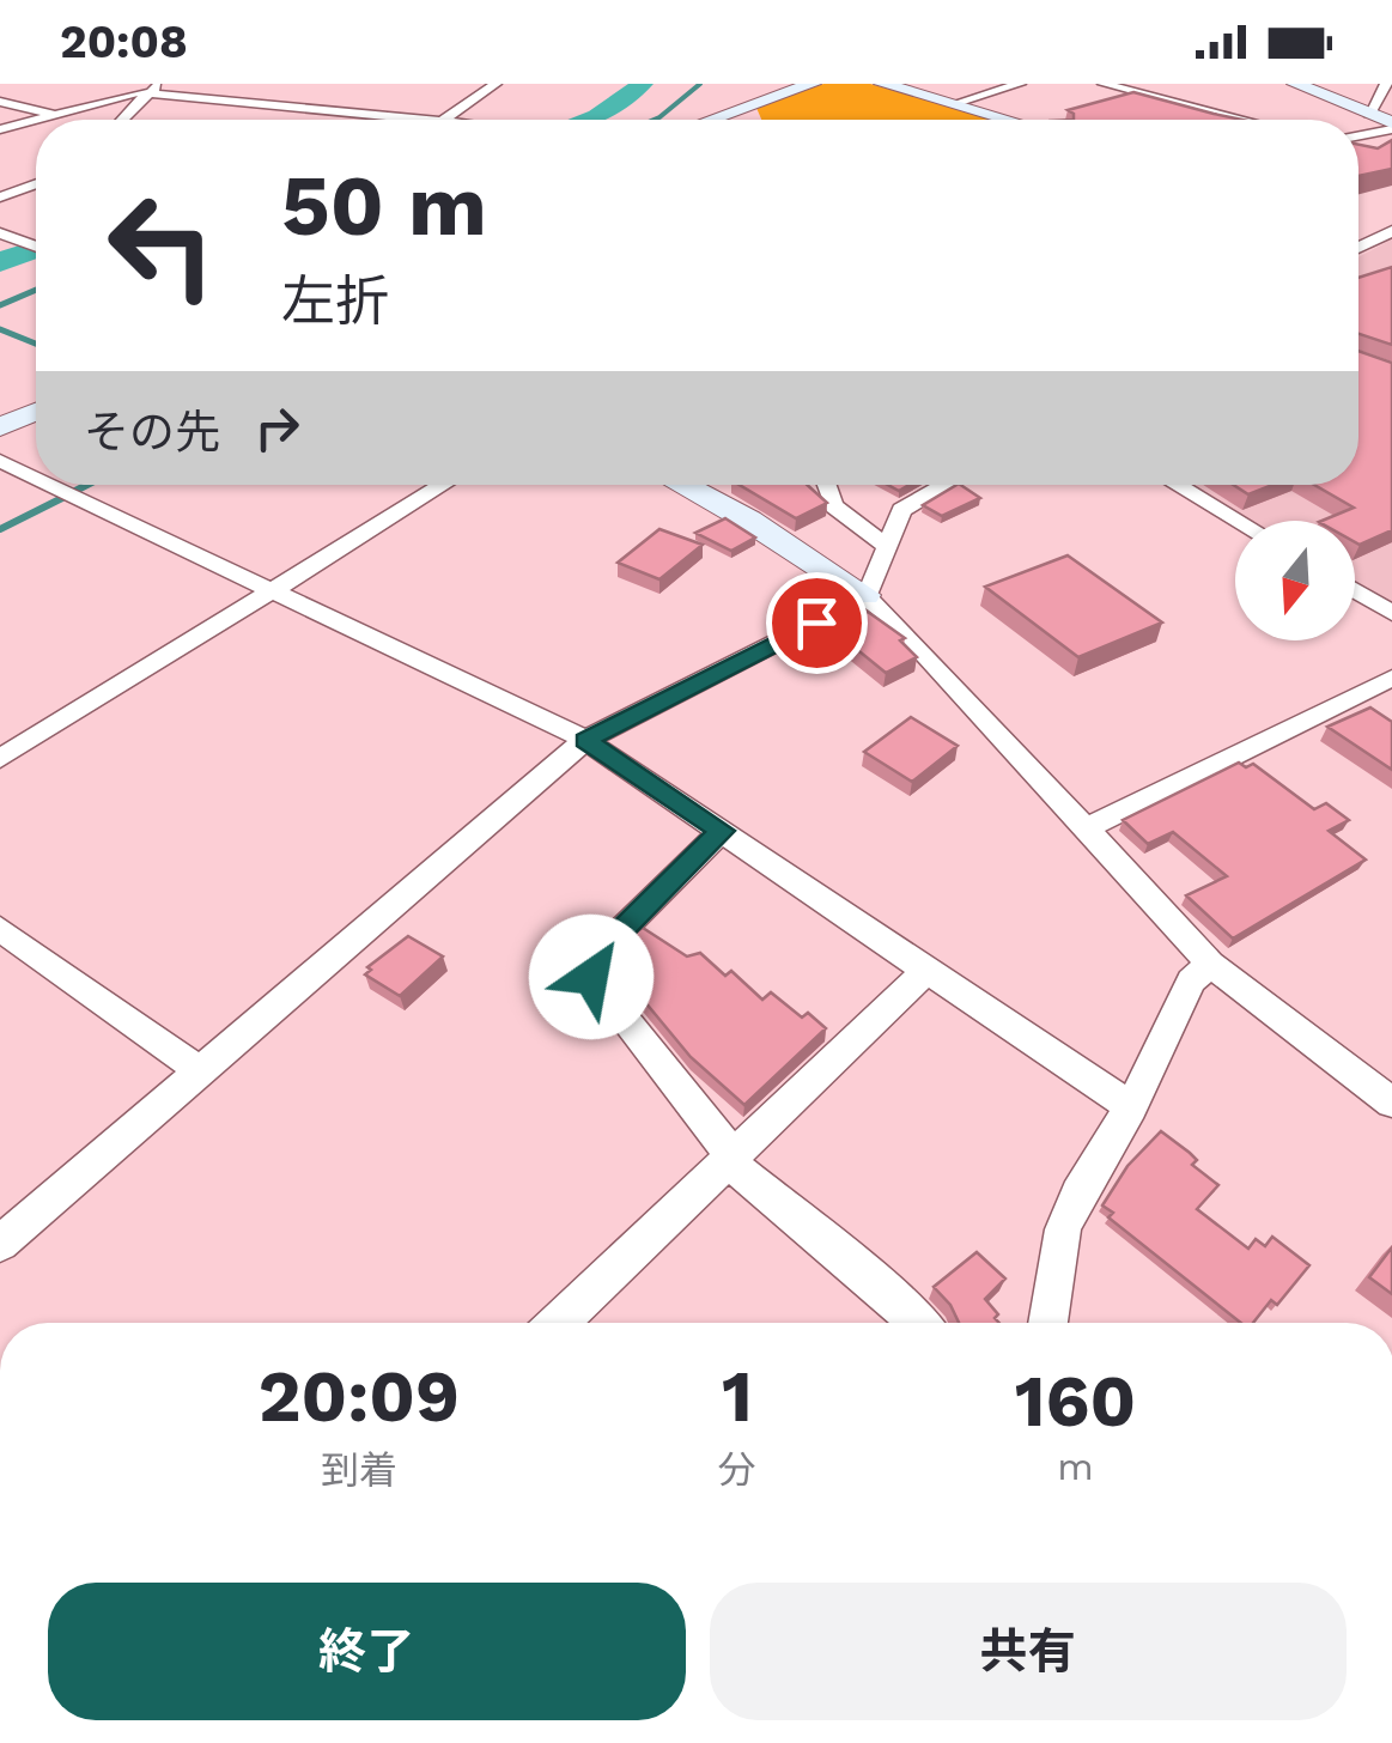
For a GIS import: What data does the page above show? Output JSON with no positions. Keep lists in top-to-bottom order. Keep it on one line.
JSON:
{"north":"bottom","page":{"status":"20:08","turn":["50 m","左折"],"then":"その先","eta":["20:09","到着","1","分","160","m"],"buttons":["終了","共有"]}}
